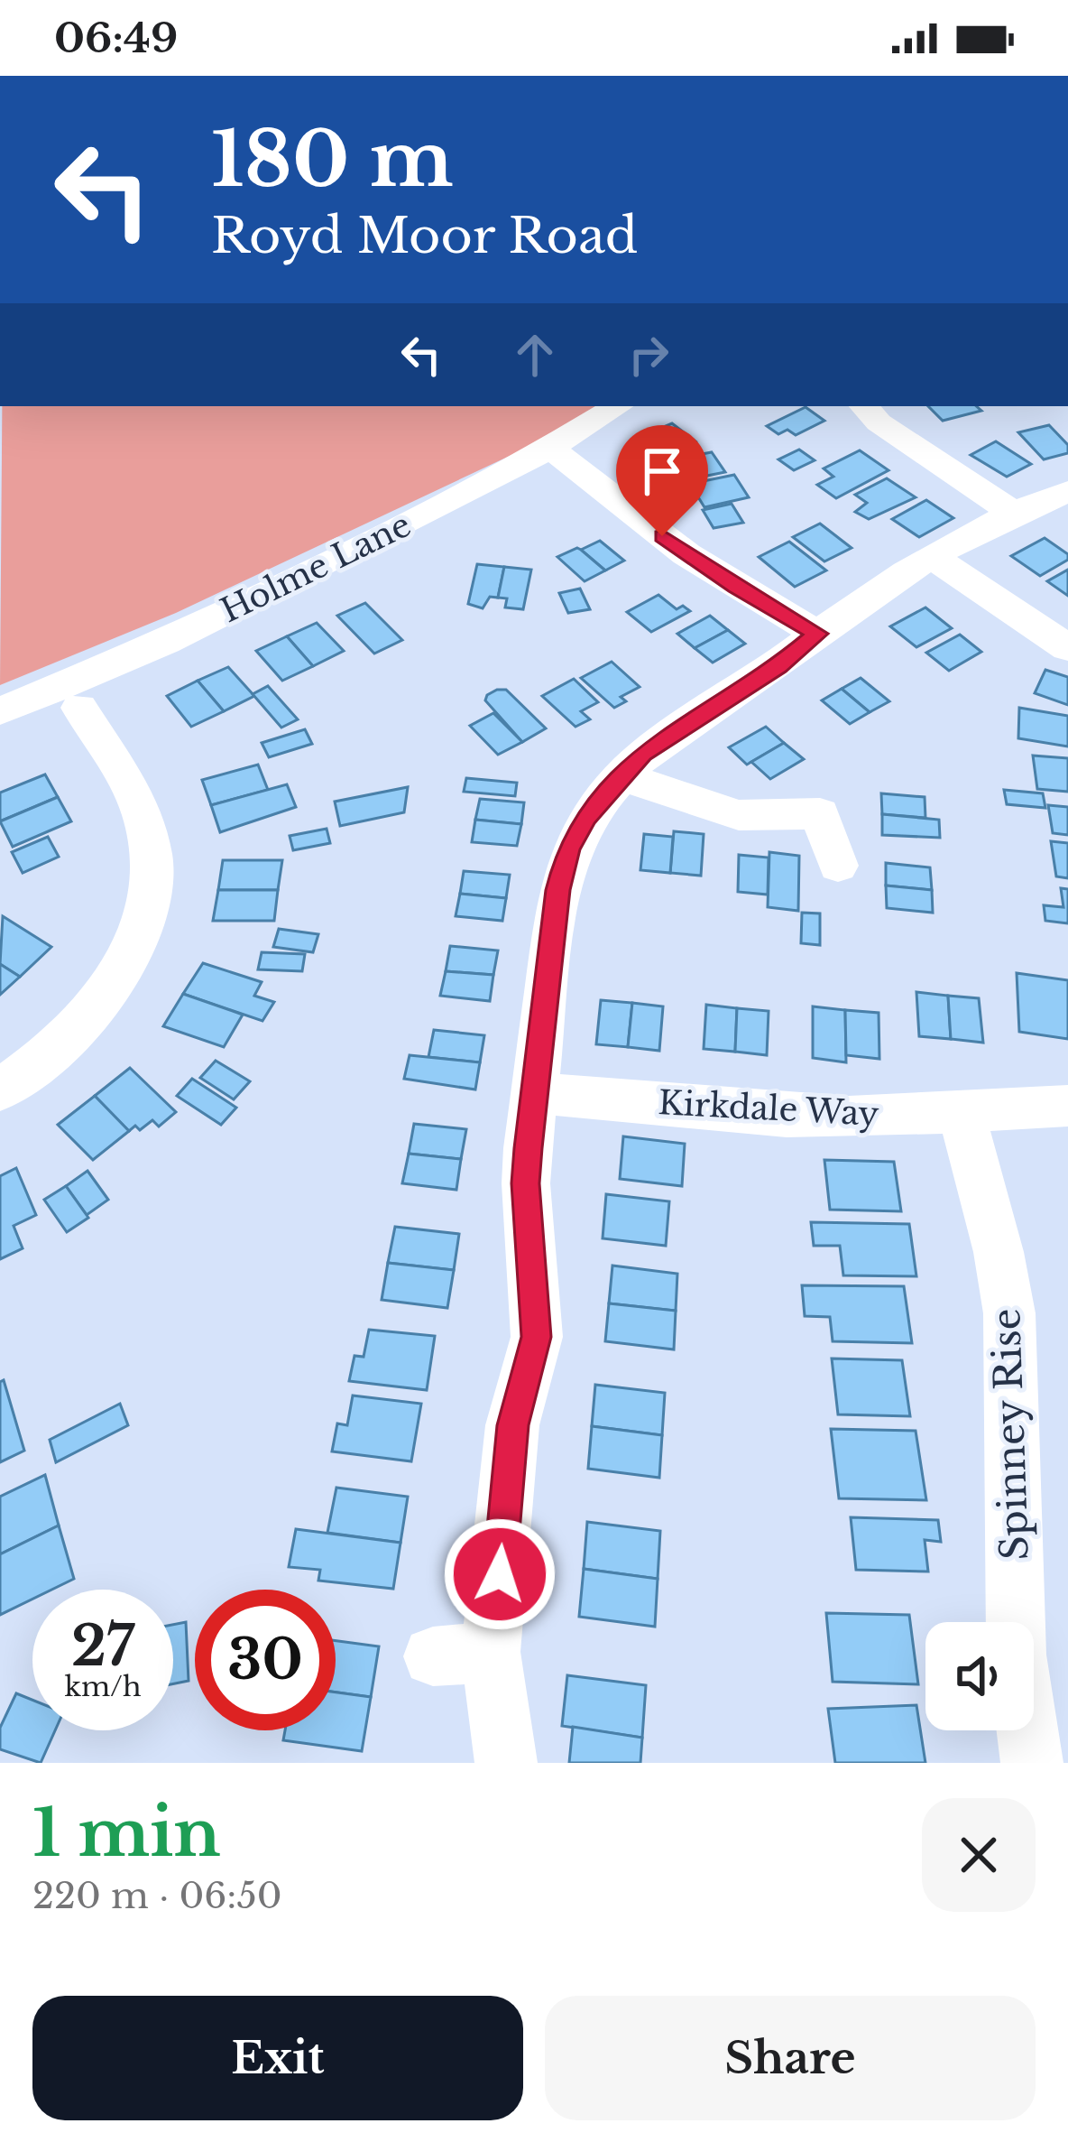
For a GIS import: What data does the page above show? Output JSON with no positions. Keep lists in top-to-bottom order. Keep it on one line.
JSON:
{"streets":{"street":["Holme Lane","Kirkdale Way","Spinney Rise"]},"crossings":[["Kirkdale Way","Spinney Rise"]],"page":{"status":"06:49","turn":["180 m","Royd Moor Road"],"speed":"27 km/h","limit":"30","heading":["1 min","220 m · 06:50"],"buttons":["Exit","Share"]}}
